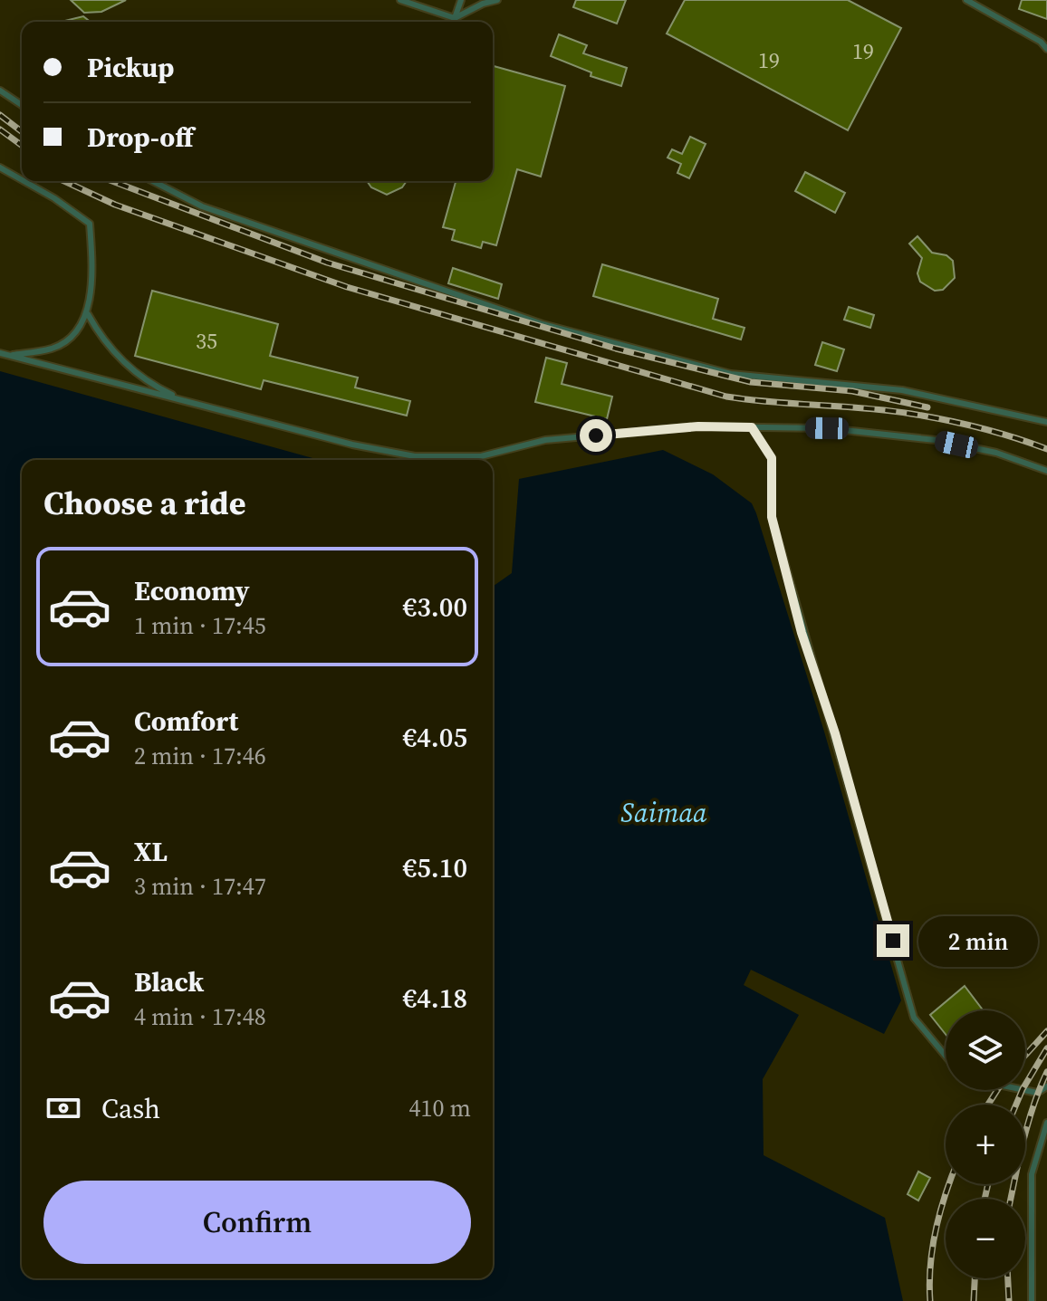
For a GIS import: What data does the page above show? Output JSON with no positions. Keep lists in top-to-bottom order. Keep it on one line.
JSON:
{"water":["Saimaa"],"house_numbers":["19","19","35"],"page":{"banner":["Pickup","Drop-off"],"heading":"Choose a ride","list":[{"name":"Economy","note":"1 min · 17:45","value":"€3.00"},{"name":"Comfort","note":"2 min · 17:46","value":"€4.05"},{"name":"XL","note":"3 min · 17:47","value":"€5.10"},{"name":"Black","note":"4 min · 17:48","value":"€4.18"}],"bubble":"2 min","map_buttons":["+","−"],"pay":["Cash","410 m"],"buttons":"Confirm"}}
